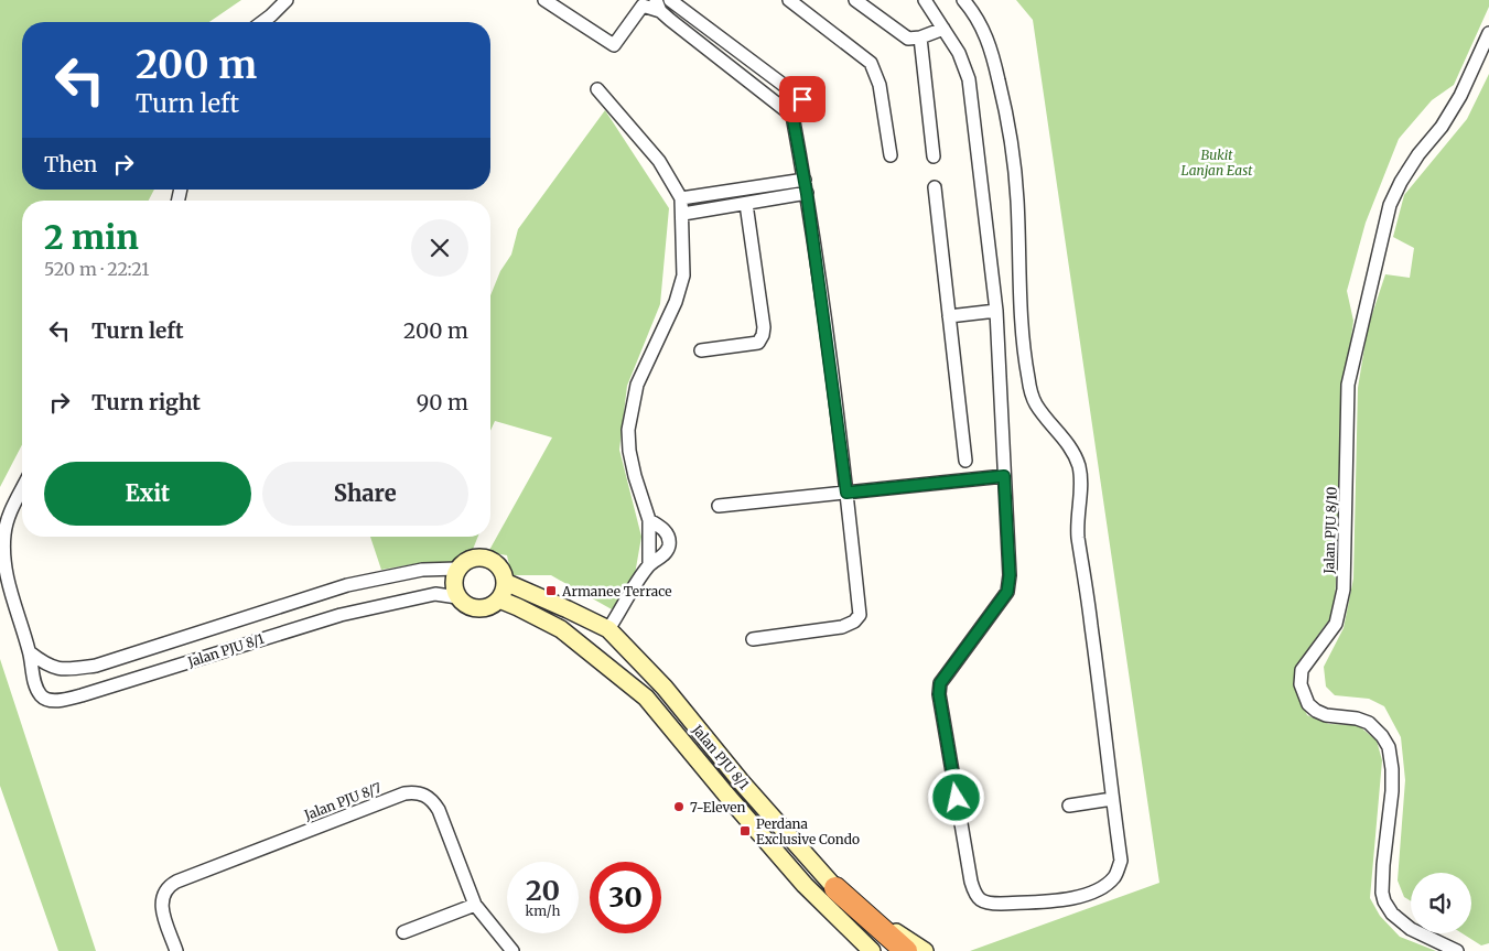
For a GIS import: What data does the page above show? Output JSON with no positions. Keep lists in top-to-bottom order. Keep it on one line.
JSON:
{"streets":{"main road":["Jalan PJU 8/1"],"street":["Jalan PJU 8/10","Jalan PJU 8/7"]},"parks":["Bukit Lanjan East"],"places":{"transit":["Armanee Terrace","Perdana Exclusive Condo"],"other":["7-Eleven"]},"page":{"turn":["200 m","Turn left"],"then":"Then","heading":["2 min","520 m · 22:21"],"list":[{"name":"Turn left","value":"200 m"},{"name":"Turn right","value":"90 m"}],"buttons":["Exit","Share"],"speed":"20 km/h","limit":"30"}}
